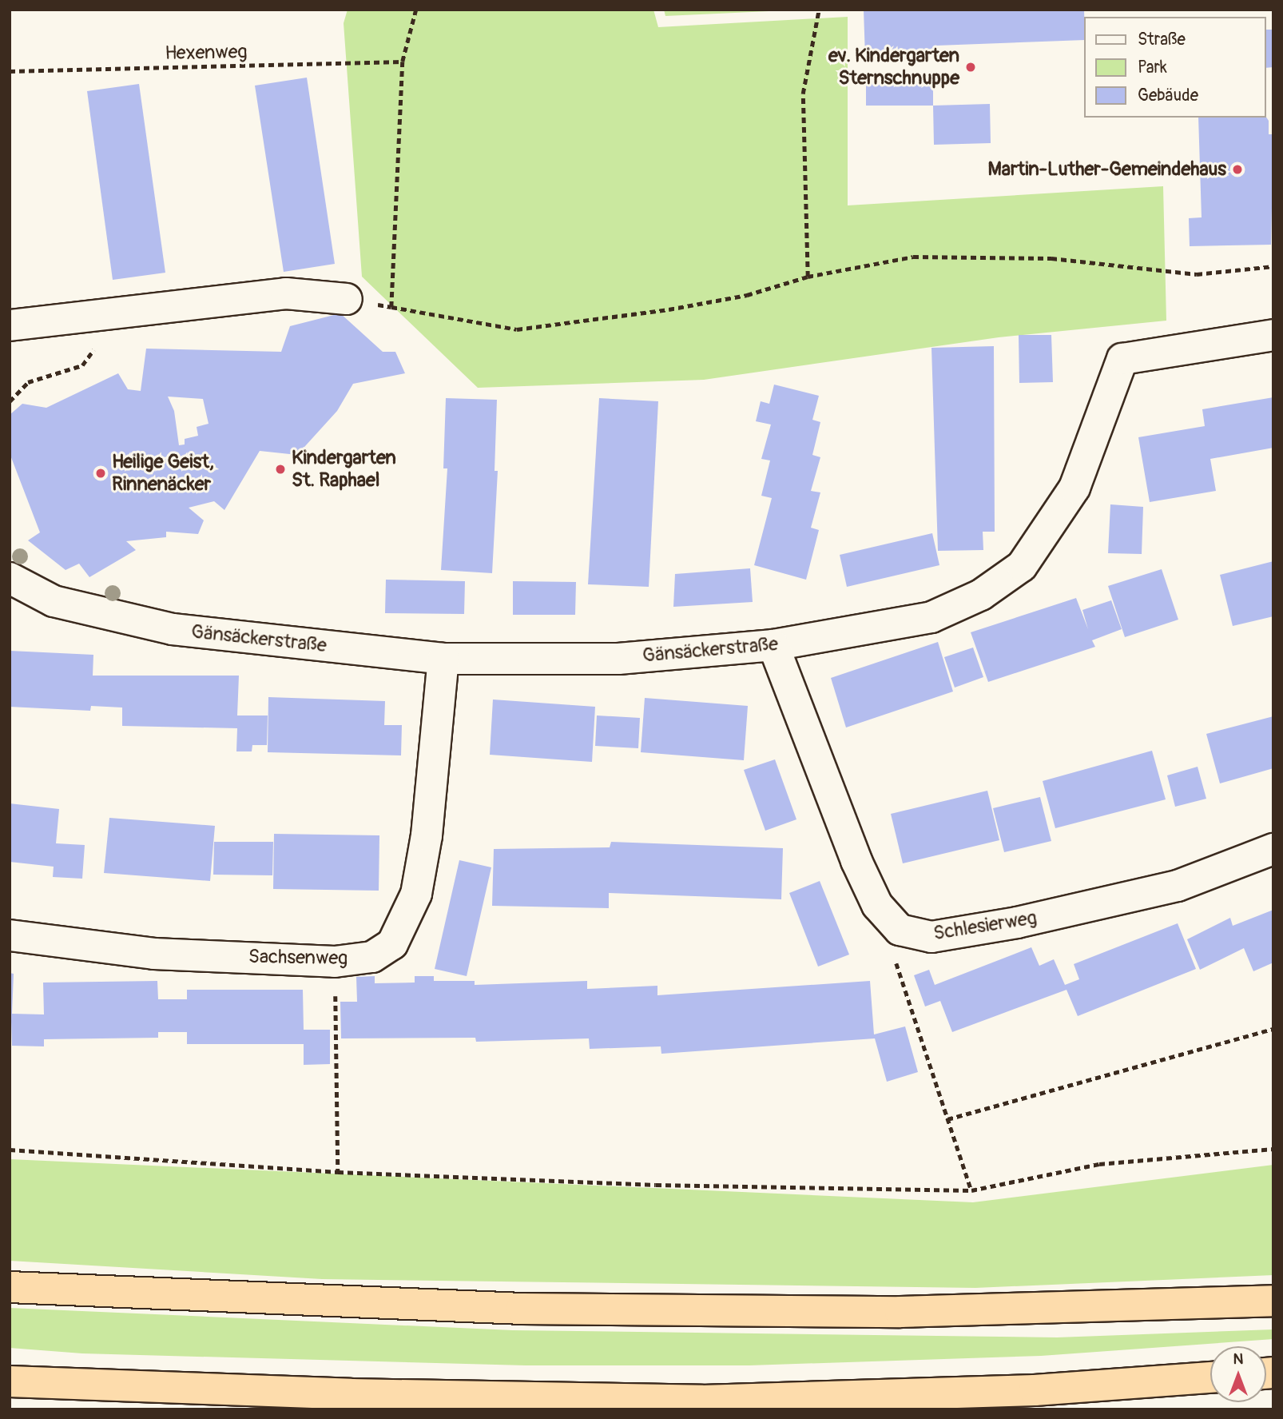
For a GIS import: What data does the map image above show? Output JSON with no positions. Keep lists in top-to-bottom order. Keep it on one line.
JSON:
{"streets":{"street":["Gänsäckerstraße","Schlesierweg","Sachsenweg"],"path":["Hexenweg"]},"crossings":[["Gänsäckerstraße","Schlesierweg"],["Gänsäckerstraße","Sachsenweg"]],"places":["ev. Kindergarten Sternschnuppe","Martin-Luther-Gemeindehaus","Kindergarten St. Raphael","Heilige Geist, Rinnenäcker"],"legend":["Straße","Park","Gebäude"],"north":"top"}
